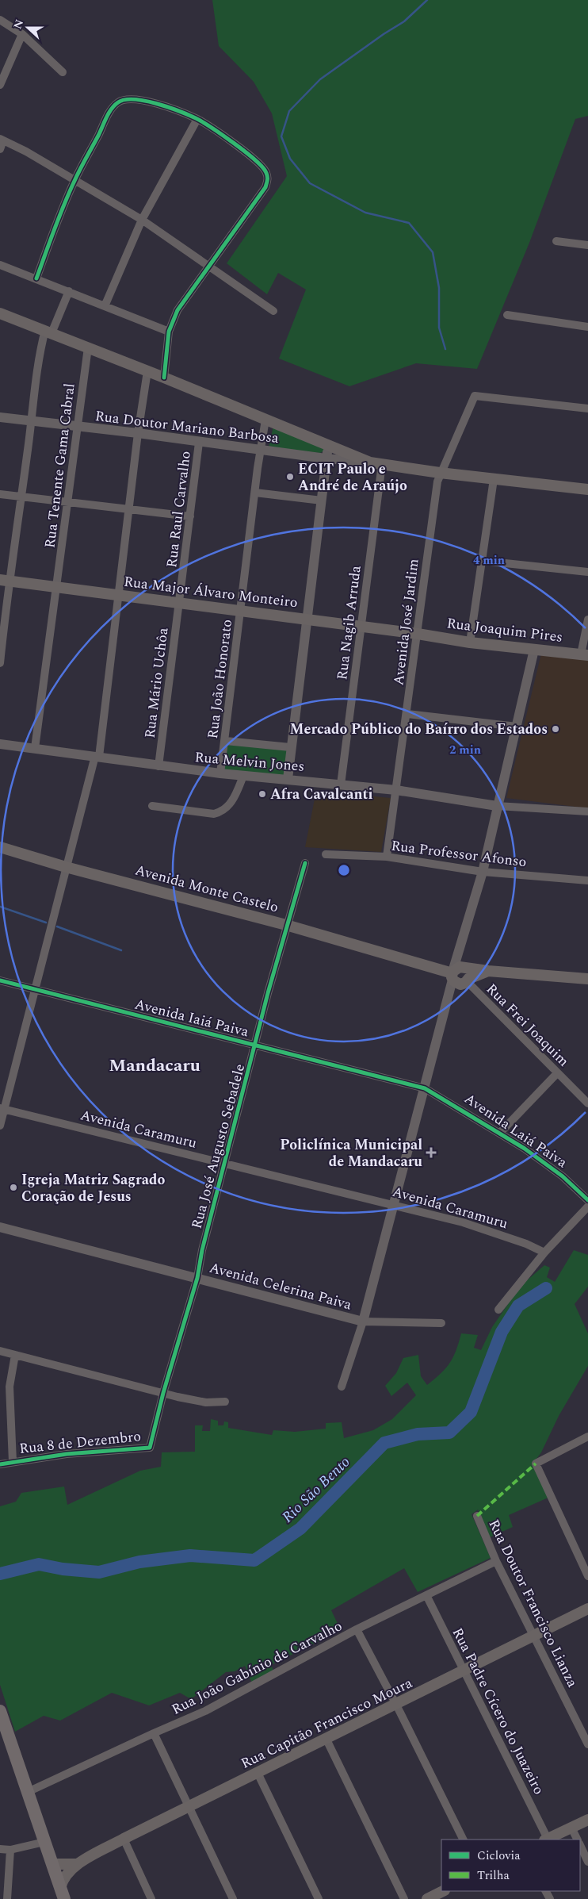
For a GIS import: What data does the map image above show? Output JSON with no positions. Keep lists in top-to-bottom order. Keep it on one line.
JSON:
{"streets":{"main road":["Rua Major Álvaro Monteiro","Rua Joaquim Pires","Avenida Monte Castelo","Rua Capitão Francisco Moura"],"street":["Rua Doutor Mariano Barbosa","Rua Tenente Gama Cabral","Rua Raul Carvalho","Avenida José Jardim","Rua Nagib Arruda","Rua João Honorato","Rua Mário Uchôa","Rua Melvin Jones","Rua Professor Afonso","Avenida Iaiá Paiva","Rua Frei Joaquim","Avenida Caramuru","Avenida Laiá Paiva","Rua José Augusto Sebadele","Avenida Celerina Paiva","Rua 8 de Dezembro","Rua Doutor Francisco Lianza","Rua João Gabínio de Carvalho","Rua Padre Cícero do Juazeiro"]},"crossings":[["Rua Doutor Mariano Barbosa","Rua Tenente Gama Cabral"],["Rua Doutor Mariano Barbosa","Rua Raul Carvalho"],["Rua Doutor Mariano Barbosa","Rua João Honorato"],["Rua Tenente Gama Cabral","Rua Major Álvaro Monteiro"],["Rua Tenente Gama Cabral","Rua Melvin Jones"],["Rua Raul Carvalho","Rua Major Álvaro Monteiro"],["Rua Raul Carvalho","Rua Mário Uchôa"],["Rua Major Álvaro Monteiro","Avenida José Jardim"],["Rua Major Álvaro Monteiro","Rua Nagib Arruda"],["Rua Major Álvaro Monteiro","Rua Joaquim Pires"],["Rua Major Álvaro Monteiro","Rua João Honorato"],["Rua Major Álvaro Monteiro","Rua Mário Uchôa"],["Avenida José Jardim","Rua Joaquim Pires"],["Avenida José Jardim","Rua Melvin Jones"],["Avenida José Jardim","Rua Professor Afonso"],["Rua Nagib Arruda","Rua Melvin Jones"],["Rua João Honorato","Rua Melvin Jones"],["Rua Mário Uchôa","Rua Melvin Jones"],["Avenida Monte Castelo","Rua Frei Joaquim"],["Avenida Monte Castelo","Rua José Augusto Sebadele"],["Avenida Iaiá Paiva","Avenida Laiá Paiva"],["Avenida Iaiá Paiva","Rua José Augusto Sebadele"],["Avenida Caramuru","Rua José Augusto Sebadele"],["Rua José Augusto Sebadele","Avenida Celerina Paiva"],["Rua José Augusto Sebadele","Rua 8 de Dezembro"],["Rua Doutor Francisco Lianza","Rua João Gabínio de Carvalho"],["Rua Doutor Francisco Lianza","Rua Capitão Francisco Moura"],["Rua João Gabínio de Carvalho","Rua Padre Cícero do Juazeiro"],["Rua Padre Cícero do Juazeiro","Rua Capitão Francisco Moura"]],"districts":["Mandacaru"],"water":["Rio São Bento"],"places":{"other":["ECIT Paulo e André de Araújo","Mercado Público do Baírro dos Estados","Afra Cavalcanti","Igreja Matriz Sagrado Coração de Jesus"],"health":["Policlínica Municipal de Mandacaru"]},"legend":["Ciclovia","Trilha"],"north":"left","rings":["4 min","2 min"]}
